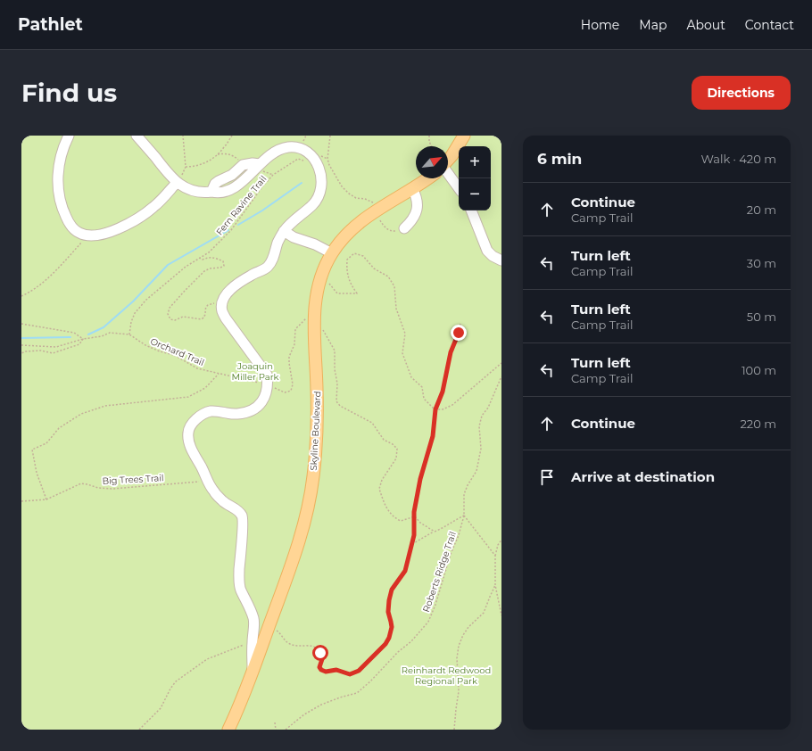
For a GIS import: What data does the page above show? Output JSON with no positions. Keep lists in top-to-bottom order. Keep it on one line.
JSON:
{"streets":{"main road":["Skyline Boulevard"],"path":["Fern Ravine Trail","Orchard Trail","Big Trees Trail","Roberts Ridge Trail"]},"crossings":[["Fern Ravine Trail","Orchard Trail"],["Orchard Trail","Skyline Boulevard"]],"parks":["Joaquin Miller Park","Reinhardt Redwood Regional Park"],"north":"top right","page":{"header":"Pathlet","nav":["Home","Map","About","Contact"],"buttons":"Directions","title":"Find us","heading":["6 min","Walk · 420 m"],"map_buttons":["+","−"],"list":[["Continue","Camp Trail","20 m"],["Turn left","Camp Trail","30 m"],["Turn left","Camp Trail","50 m"],["Turn left","Camp Trail","100 m"],["Continue","220 m"],"Arrive at destination"]}}
